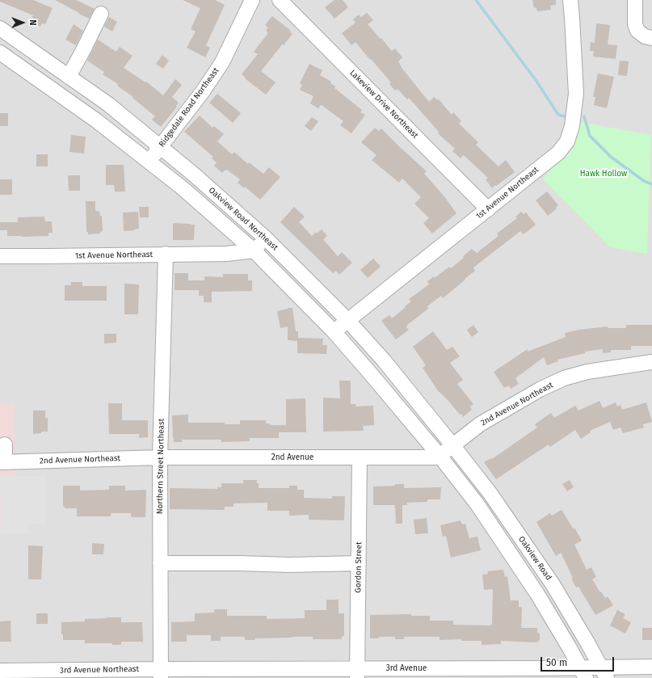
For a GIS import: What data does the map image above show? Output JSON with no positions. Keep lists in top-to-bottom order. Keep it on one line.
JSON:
{"streets":{"street":["Lakeview Drive Northeast","Ridgedale Road Northeast","1st Avenue Northeast","Oakview Road Northeast","2nd Avenue Northeast","2nd Avenue","Northern Street Northeast","Oakview Road","Gordon Street","3rd Avenue","3rd Avenue Northeast"]},"crossings":[["Lakeview Drive Northeast","1st Avenue Northeast"],["Ridgedale Road Northeast","Oakview Road Northeast"],["1st Avenue Northeast","Oakview Road Northeast"],["1st Avenue Northeast","Northern Street Northeast"],["Oakview Road Northeast","2nd Avenue Northeast"],["Oakview Road Northeast","Oakview Road"],["2nd Avenue Northeast","2nd Avenue"],["2nd Avenue Northeast","Northern Street Northeast"],["2nd Avenue Northeast","Oakview Road"],["2nd Avenue","Northern Street Northeast"],["2nd Avenue","Gordon Street"],["Northern Street Northeast","3rd Avenue"],["Northern Street Northeast","3rd Avenue Northeast"],["Oakview Road","3rd Avenue"],["Gordon Street","3rd Avenue"],["3rd Avenue","3rd Avenue Northeast"]],"parks":["Hawk Hollow"],"scale_bar":"50 m","north":"right"}
